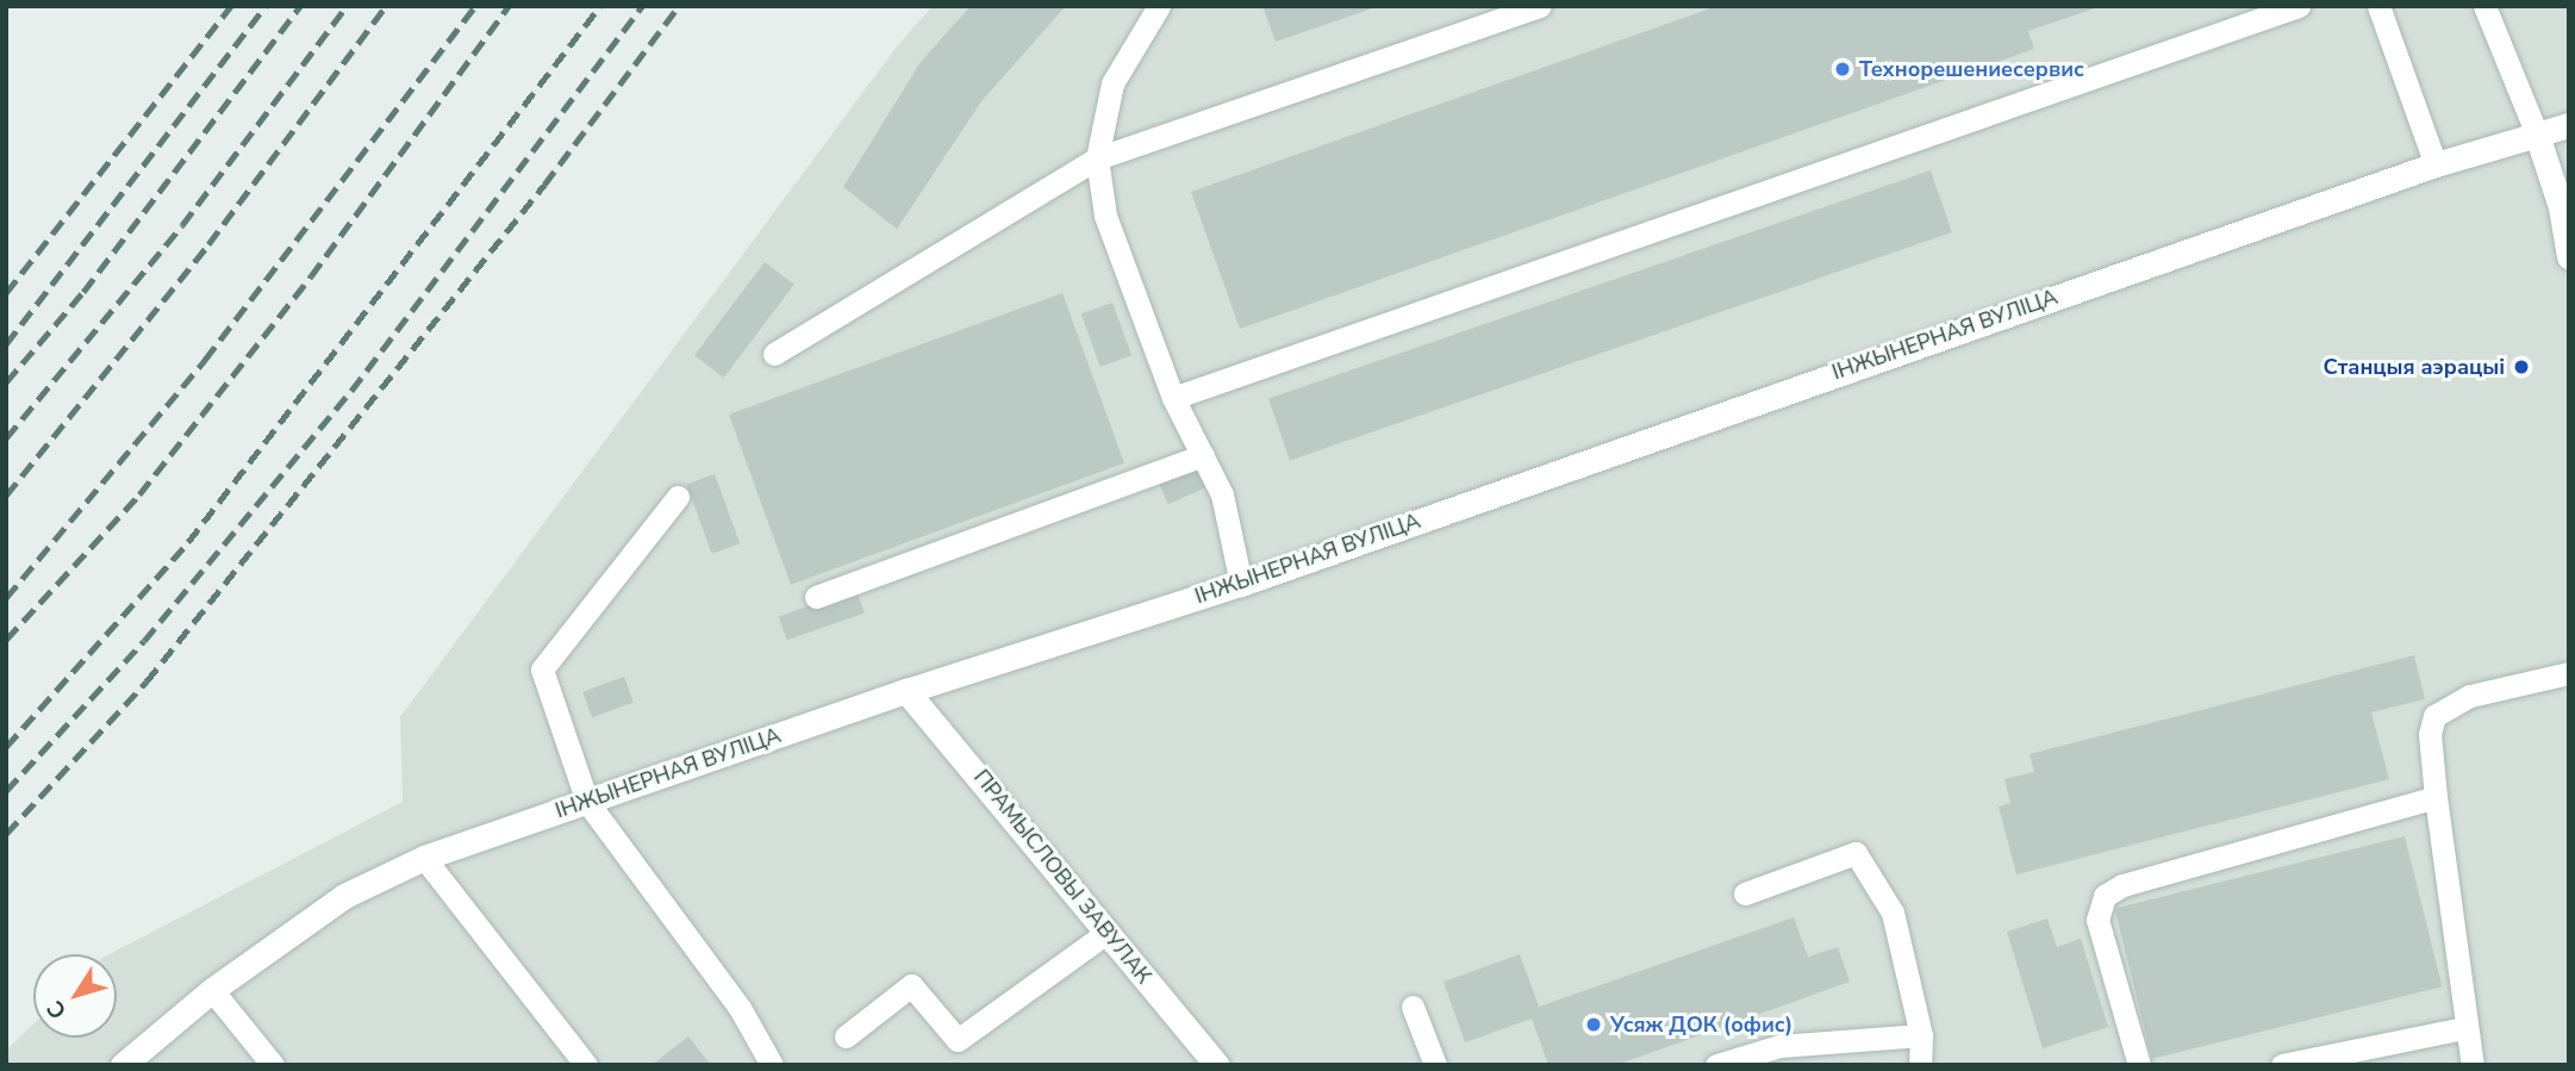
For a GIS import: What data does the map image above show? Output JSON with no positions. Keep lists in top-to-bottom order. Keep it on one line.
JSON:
{"streets":{"street":["ІНЖЫНЕРНАЯ ВУЛІЦА","ПРАМЫСЛОВЫ ЗАВУЛАК"]},"crossings":[["ІНЖЫНЕРНАЯ ВУЛІЦА","ПРАМЫСЛОВЫ ЗАВУЛАК"]],"places":["Технорешениесервис","Станцыя аэрацыі","Усяж ДОК (офис)"],"north":"bottom left"}
